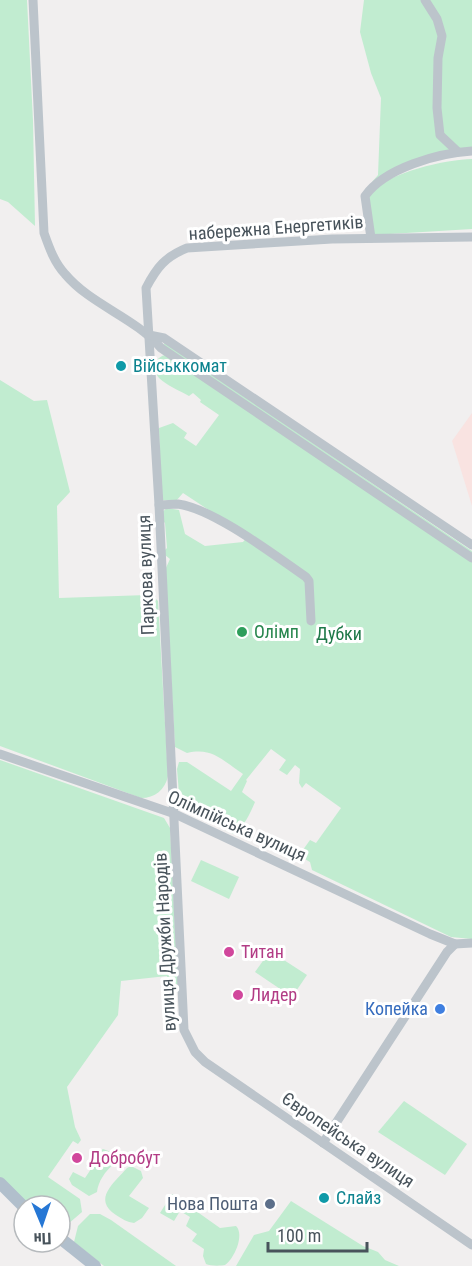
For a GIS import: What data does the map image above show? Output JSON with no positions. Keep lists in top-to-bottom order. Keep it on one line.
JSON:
{"streets":{"street":["набережна Енергетиків","Паркова вулиця","Олімпійська вулиця","вулиця Дружби Народів","Європейська вулиця"]},"crossings":[["набережна Енергетиків","Паркова вулиця"],["Паркова вулиця","Олімпійська вулиця"],["Паркова вулиця","вулиця Дружби Народів"],["Олімпійська вулиця","вулиця Дружби Народів"],["вулиця Дружби Народів","Європейська вулиця"]],"parks":["Дубки"],"places":["Військкомат","Олімп","Титан","Лидер","Копейка","Добробут","Слайз","Нова Пошта"],"scale_bar":"100 m","north":"bottom"}
